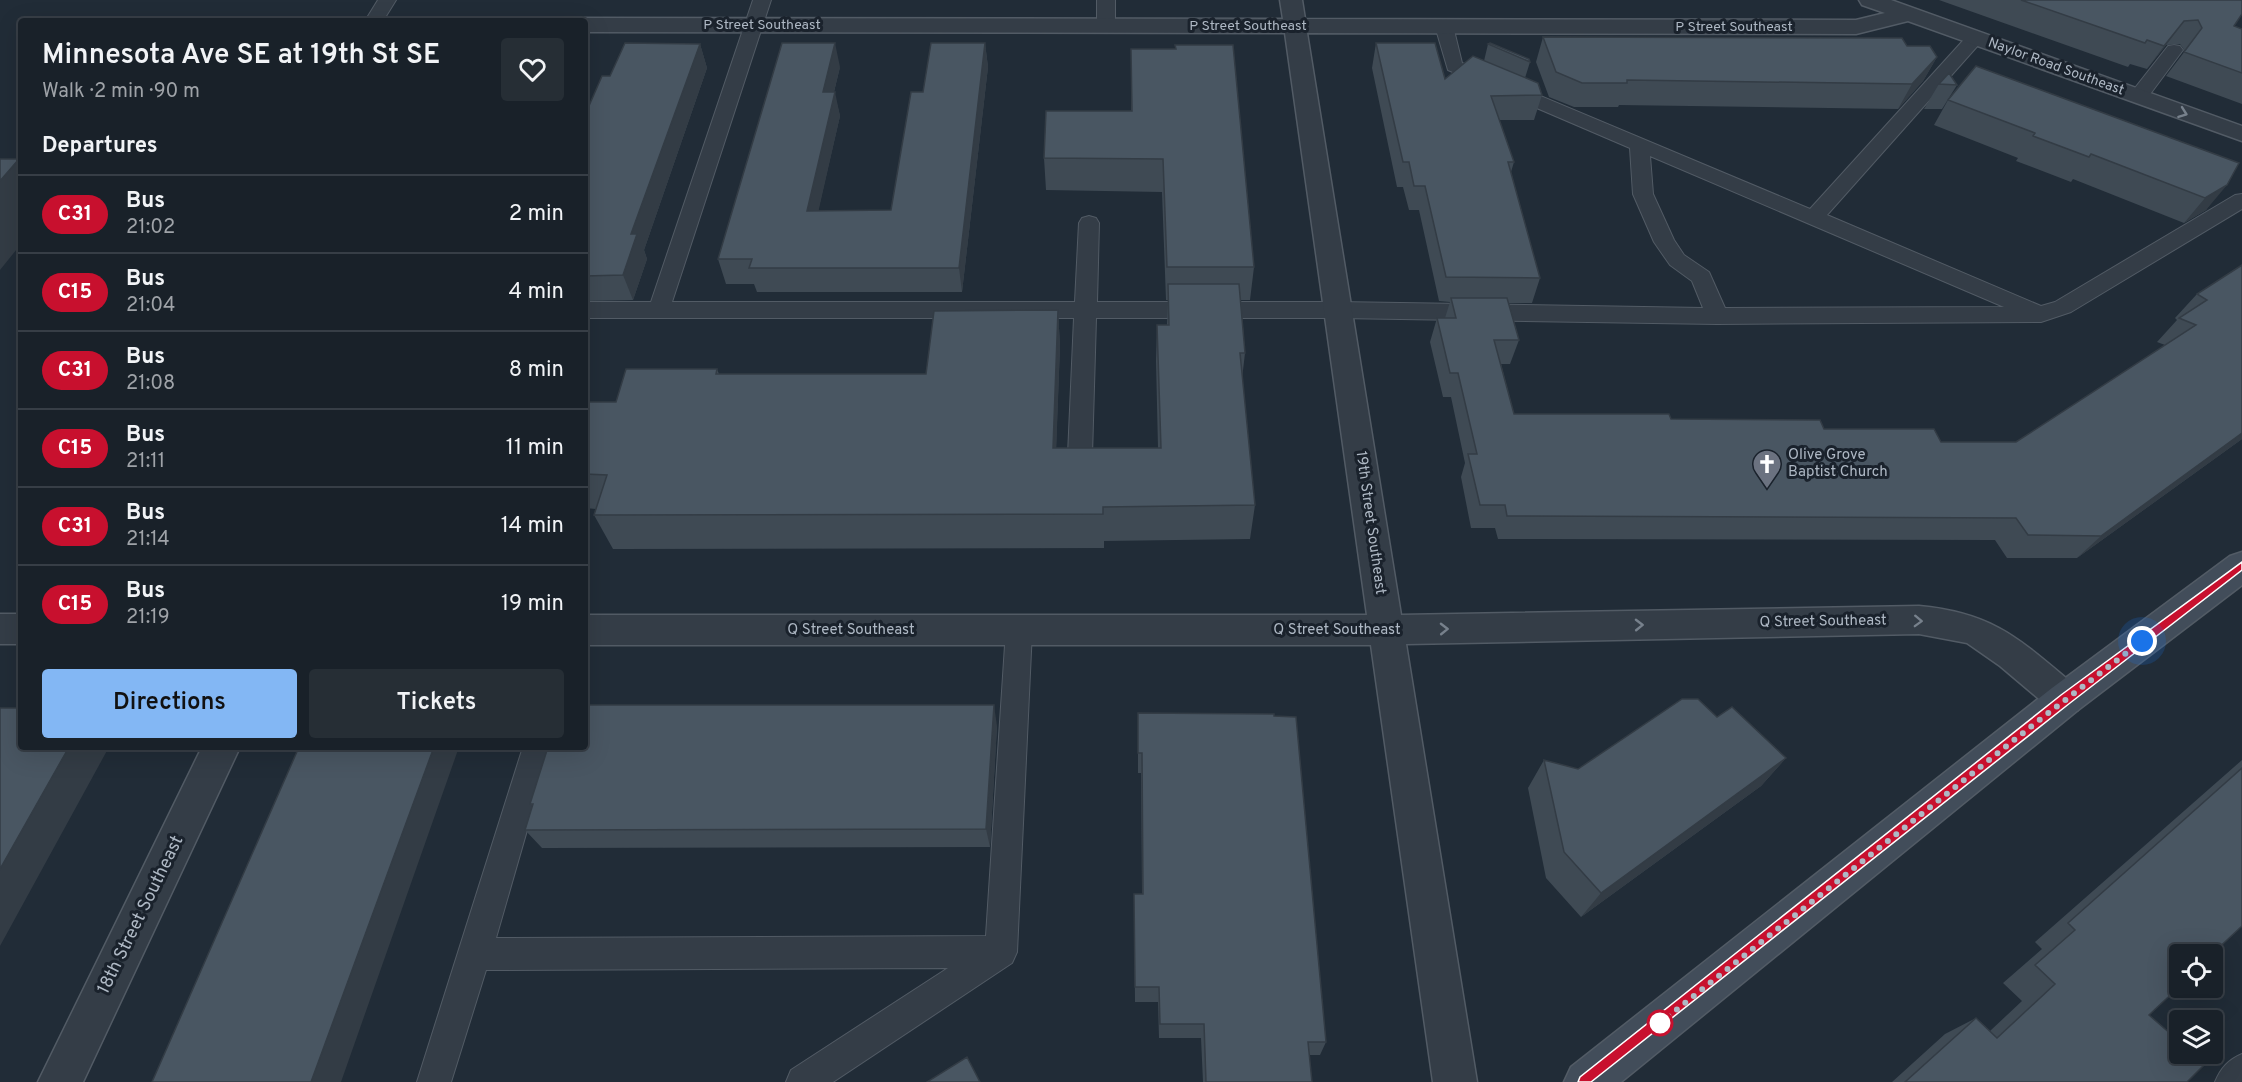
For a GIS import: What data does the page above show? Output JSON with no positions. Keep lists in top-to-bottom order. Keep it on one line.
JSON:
{"streets":{"street":["P Street Southeast","Naylor Road Southeast","19th Street Southeast","Q Street Southeast","18th Street Southeast"]},"crossings":[["P Street Southeast","Naylor Road Southeast"],["P Street Southeast","19th Street Southeast"],["19th Street Southeast","Q Street Southeast"]],"one_way":["Q Street Southeast"],"places":{"church":["Olive Grove Baptist Church"]},"lines":["bus line C31"],"page":{"heading":[["Minnesota Ave SE at 19th St SE","Walk · 2 min · 90 m"],"Departures"],"list":[{"mark":"C31","name":"Bus","note":"21:02","value":"2 min"},{"mark":"C15","name":"Bus","note":"21:04","value":"4 min"},{"mark":"C31","name":"Bus","note":"21:08","value":"8 min"},{"mark":"C15","name":"Bus","note":"21:11","value":"11 min"},{"mark":"C31","name":"Bus","note":"21:14","value":"14 min"},{"mark":"C15","name":"Bus","note":"21:19","value":"19 min"}],"buttons":["Directions","Tickets"]}}
